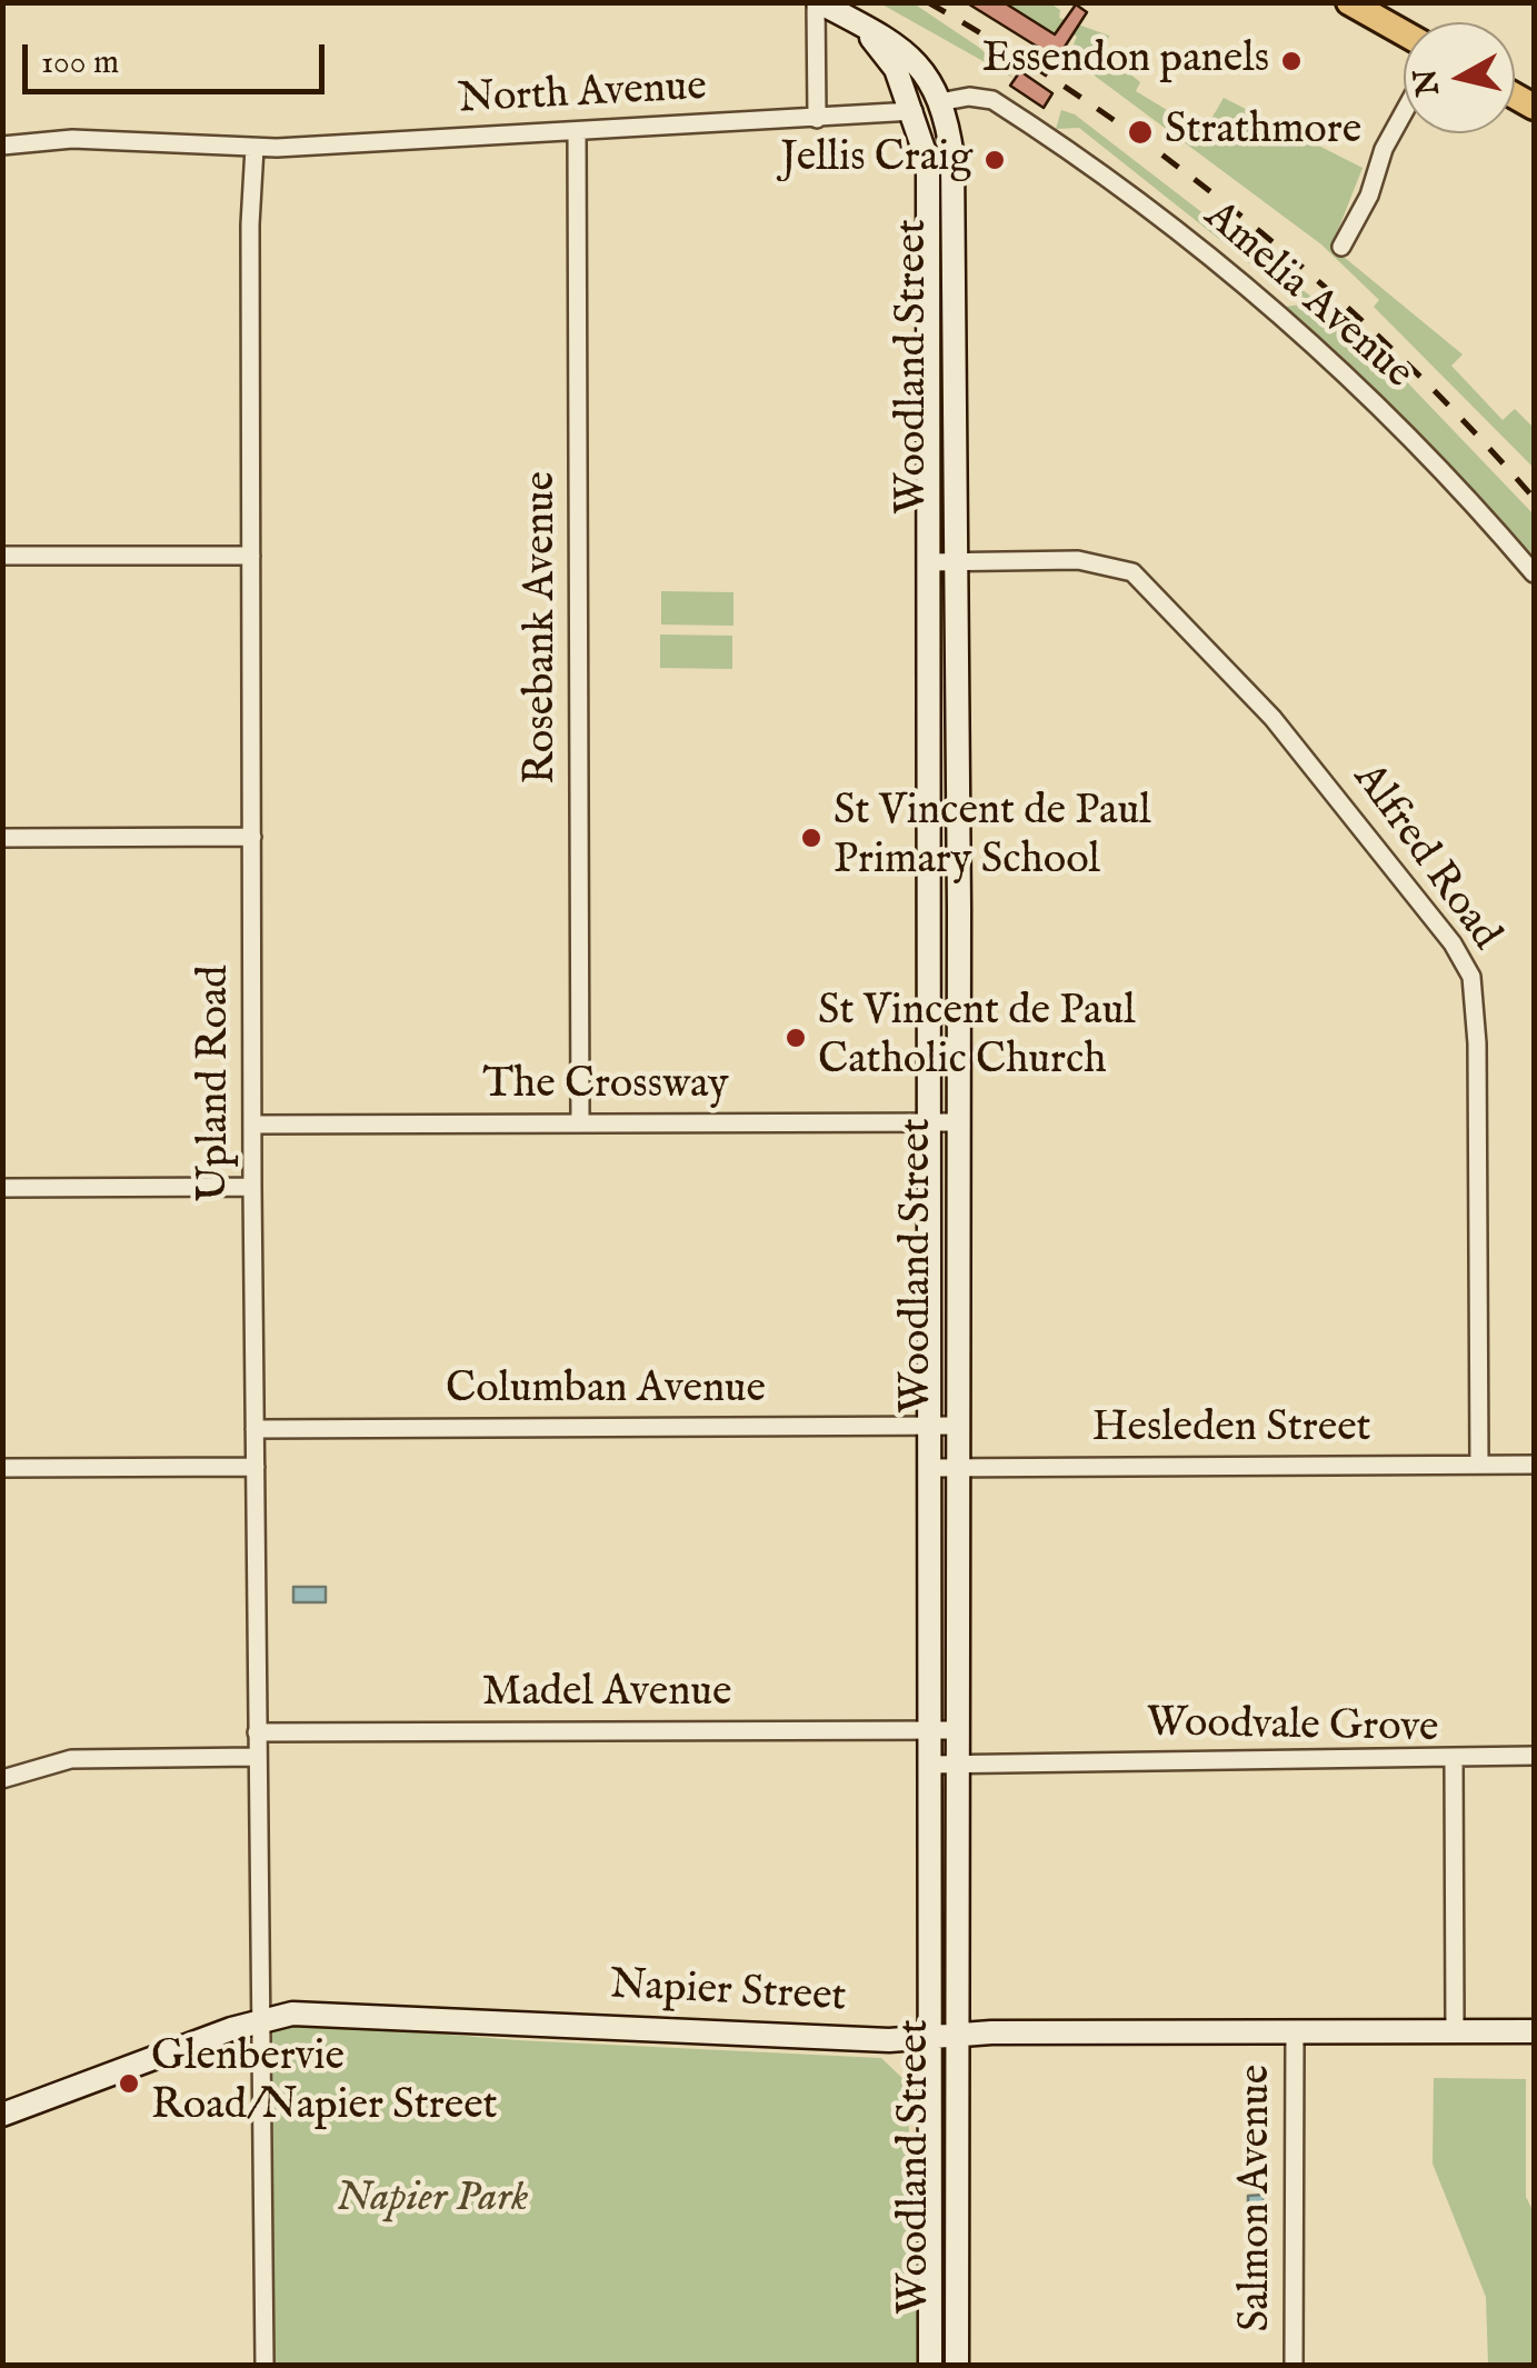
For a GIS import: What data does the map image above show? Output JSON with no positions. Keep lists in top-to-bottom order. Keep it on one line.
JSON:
{"streets":{"main road":["Woodland Street","Napier Street"],"street":["North Avenue","Amelia Avenue","Rosebank Avenue","Alfred Road","Upland Road","The Crossway","Columban Avenue","Hesleden Street","Madel Avenue","Woodvale Grove","Salmon Avenue"]},"crossings":[["North Avenue","Woodland Street"],["North Avenue","Rosebank Avenue"],["North Avenue","Upland Road"],["Amelia Avenue","Woodland Street"],["Woodland Street","Alfred Road"],["Woodland Street","The Crossway"],["Woodland Street","Columban Avenue"],["Woodland Street","Hesleden Street"],["Woodland Street","Madel Avenue"],["Woodland Street","Woodvale Grove"],["Woodland Street","Napier Street"],["Rosebank Avenue","The Crossway"],["Alfred Road","Hesleden Street"],["Upland Road","The Crossway"],["Upland Road","Columban Avenue"],["Upland Road","Madel Avenue"],["Upland Road","Napier Street"],["Woodvale Grove","Napier Street"],["Napier Street","Salmon Avenue"]],"parks":["Napier Park"],"places":["Essendon panels","Strathmore","Jellis Craig","St Vincent de Paul Primary School","St Vincent de Paul Catholic Church","Glenbervie Road/Napier Street"],"scale_bar":"100 m","north":"left"}
